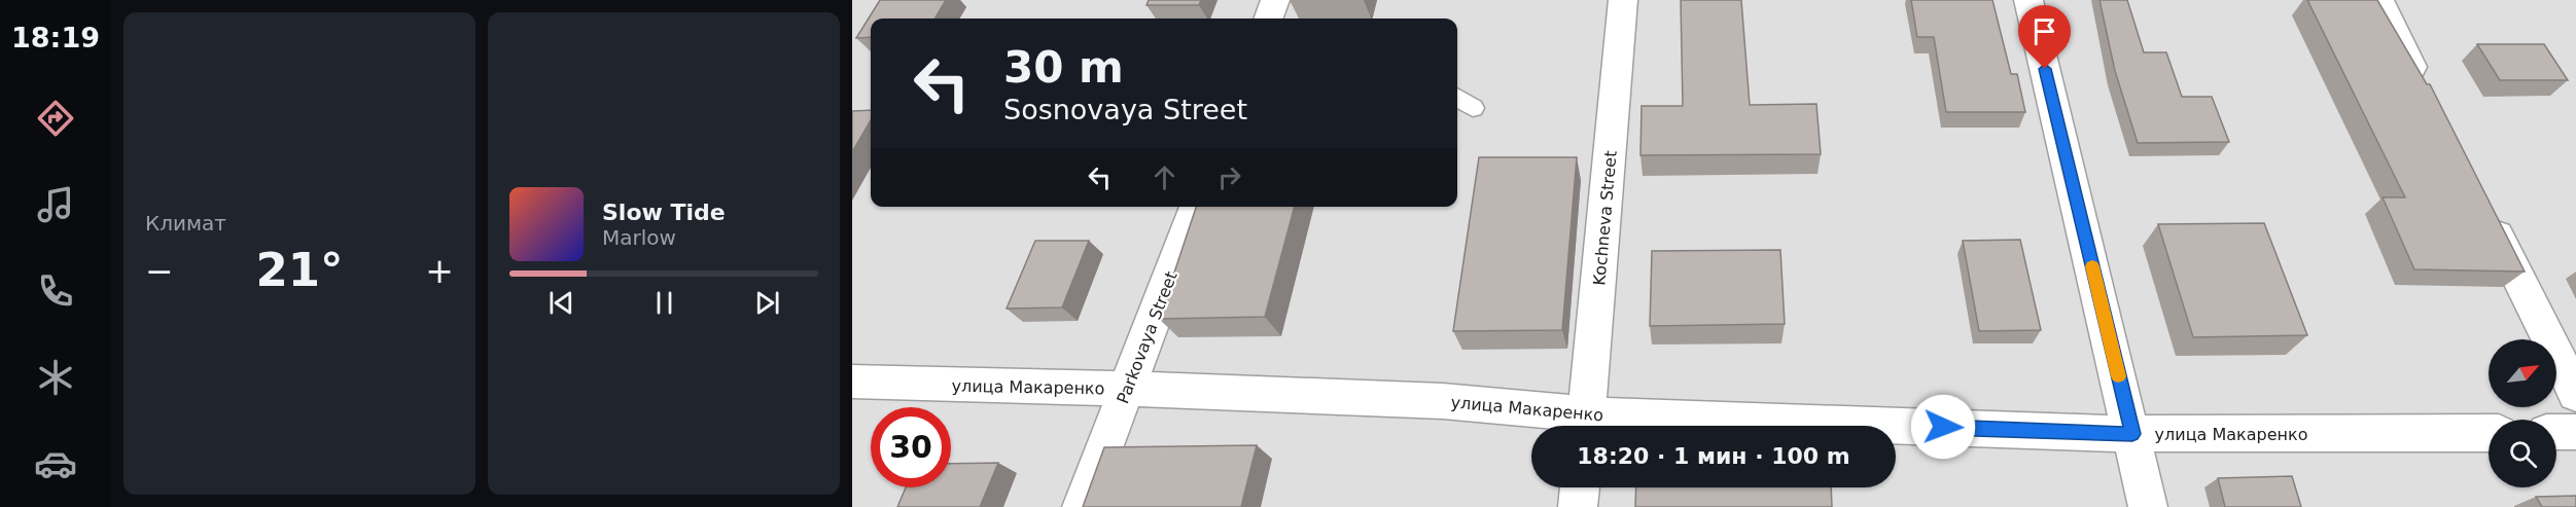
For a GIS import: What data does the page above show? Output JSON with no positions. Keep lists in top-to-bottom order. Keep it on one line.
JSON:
{"streets":{"street":["Kochneva Street","Parkovaya Street","улица Макаренко"]},"crossings":[["Kochneva Street","улица Макаренко"],["Parkovaya Street","улица Макаренко"]],"north":"top right","page":{"tabs":"18:19","tile":"Климат","turn":["30 m","Sosnovaya Street"],"song":["Slow Tide","Marlow"],"heat":["−","21°","+"],"limit":"30","trip":"18:20 · 1 мин · 100 m"}}
